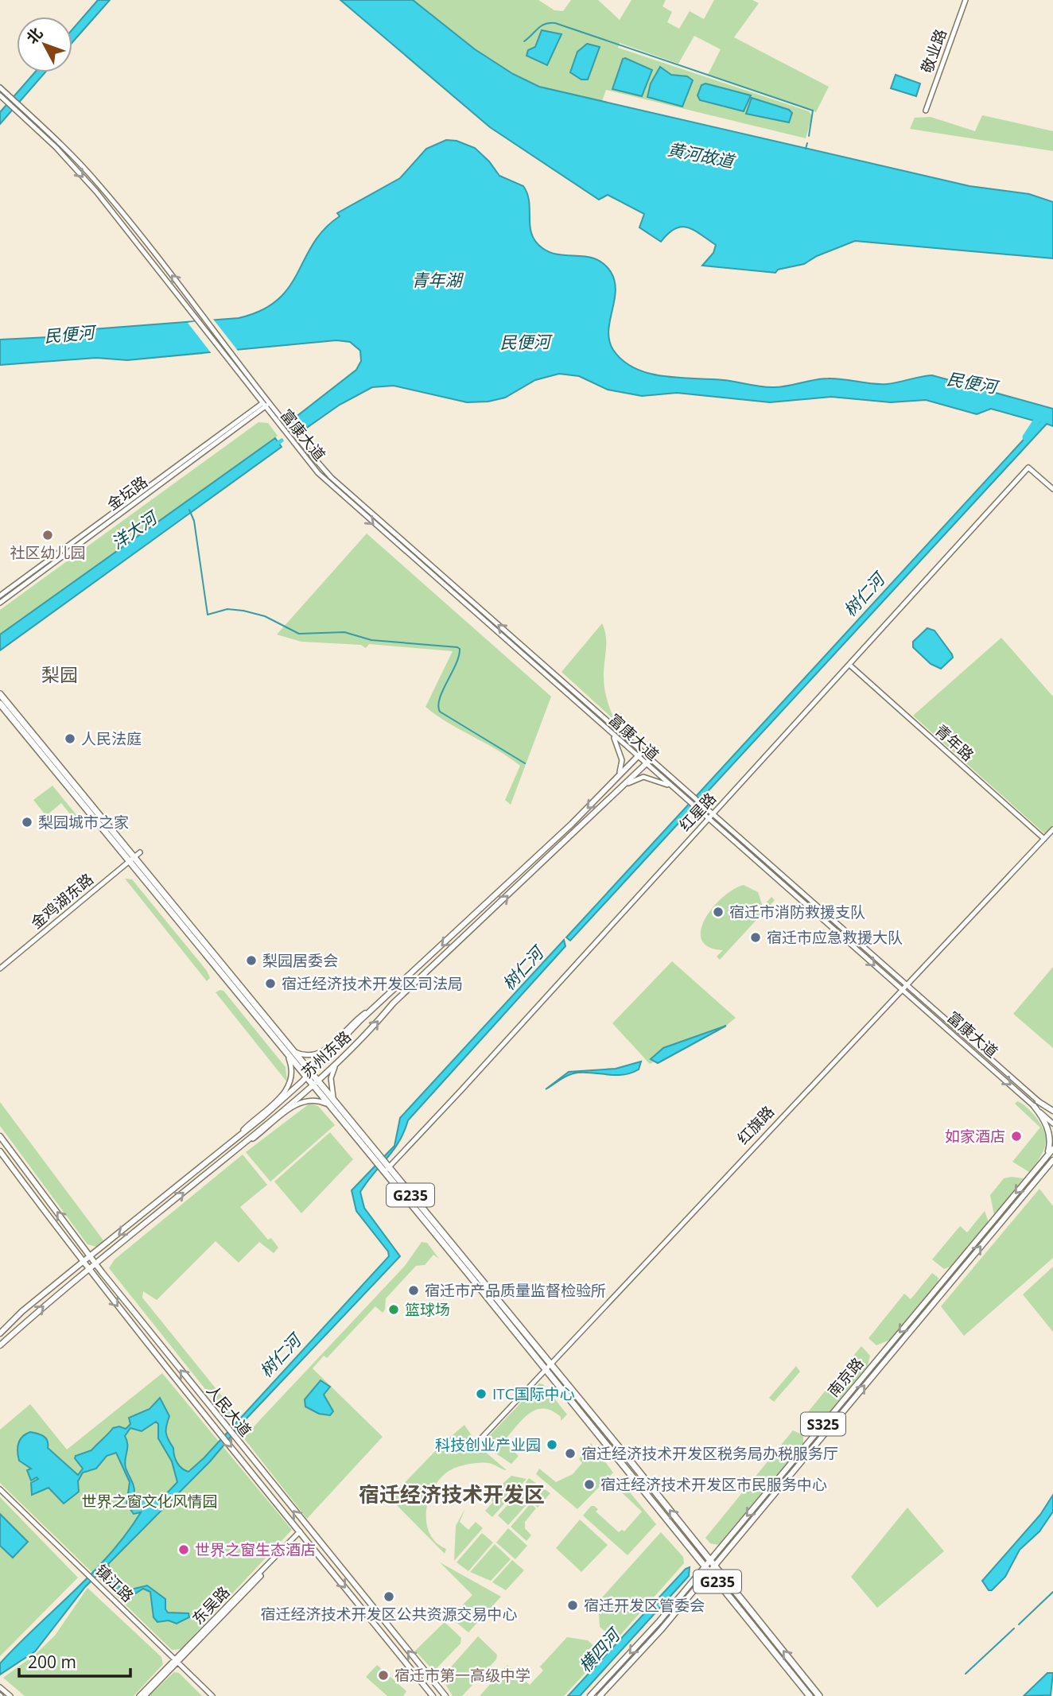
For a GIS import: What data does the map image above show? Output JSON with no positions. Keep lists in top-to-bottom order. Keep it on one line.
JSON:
{"streets":{"highway":["G235"],"main road":["苏州东路","南京路","人民大道","S325"],"street":["敬业路","富康大道","金坛路","青年路","红星路","金鸡湖东路","红旗路","镇江路","东吴路"]},"crossings":[["富康大道","金坛路"],["富康大道","红星路"],["富康大道","苏州东路"],["富康大道","红旗路"],["青年路","红星路"],["青年路","红旗路"],["红星路","G235"],["金鸡湖东路","G235"],["苏州东路","G235"],["苏州东路","人民大道"],["红旗路","G235"],["G235","南京路"],["人民大道","东吴路"],["镇江路","东吴路"]],"districts":["梨园","宿迁经济技术开发区"],"water":["黄河故道","青年湖","民便河","洋大河","树仁河","横四河"],"parks":["世界之窗文化风情园"],"places":["社区幼儿园","人民法庭","梨园城市之家","宿迁市消防救援支队","宿迁市应急救援大队","梨园居委会","宿迁经济技术开发区司法局","如家酒店","宿迁市产品质量监督检验所","篮球场","ITC国际中心","科技创业产业园","宿迁经济技术开发区税务局办税服务厅","宿迁经济技术开发区市民服务中心","世界之窗生态酒店","宿迁经济技术开发区公共资源交易中心","宿迁开发区管委会","宿迁市第一高级中学"],"scale_bar":"200 m","north":"top left"}
